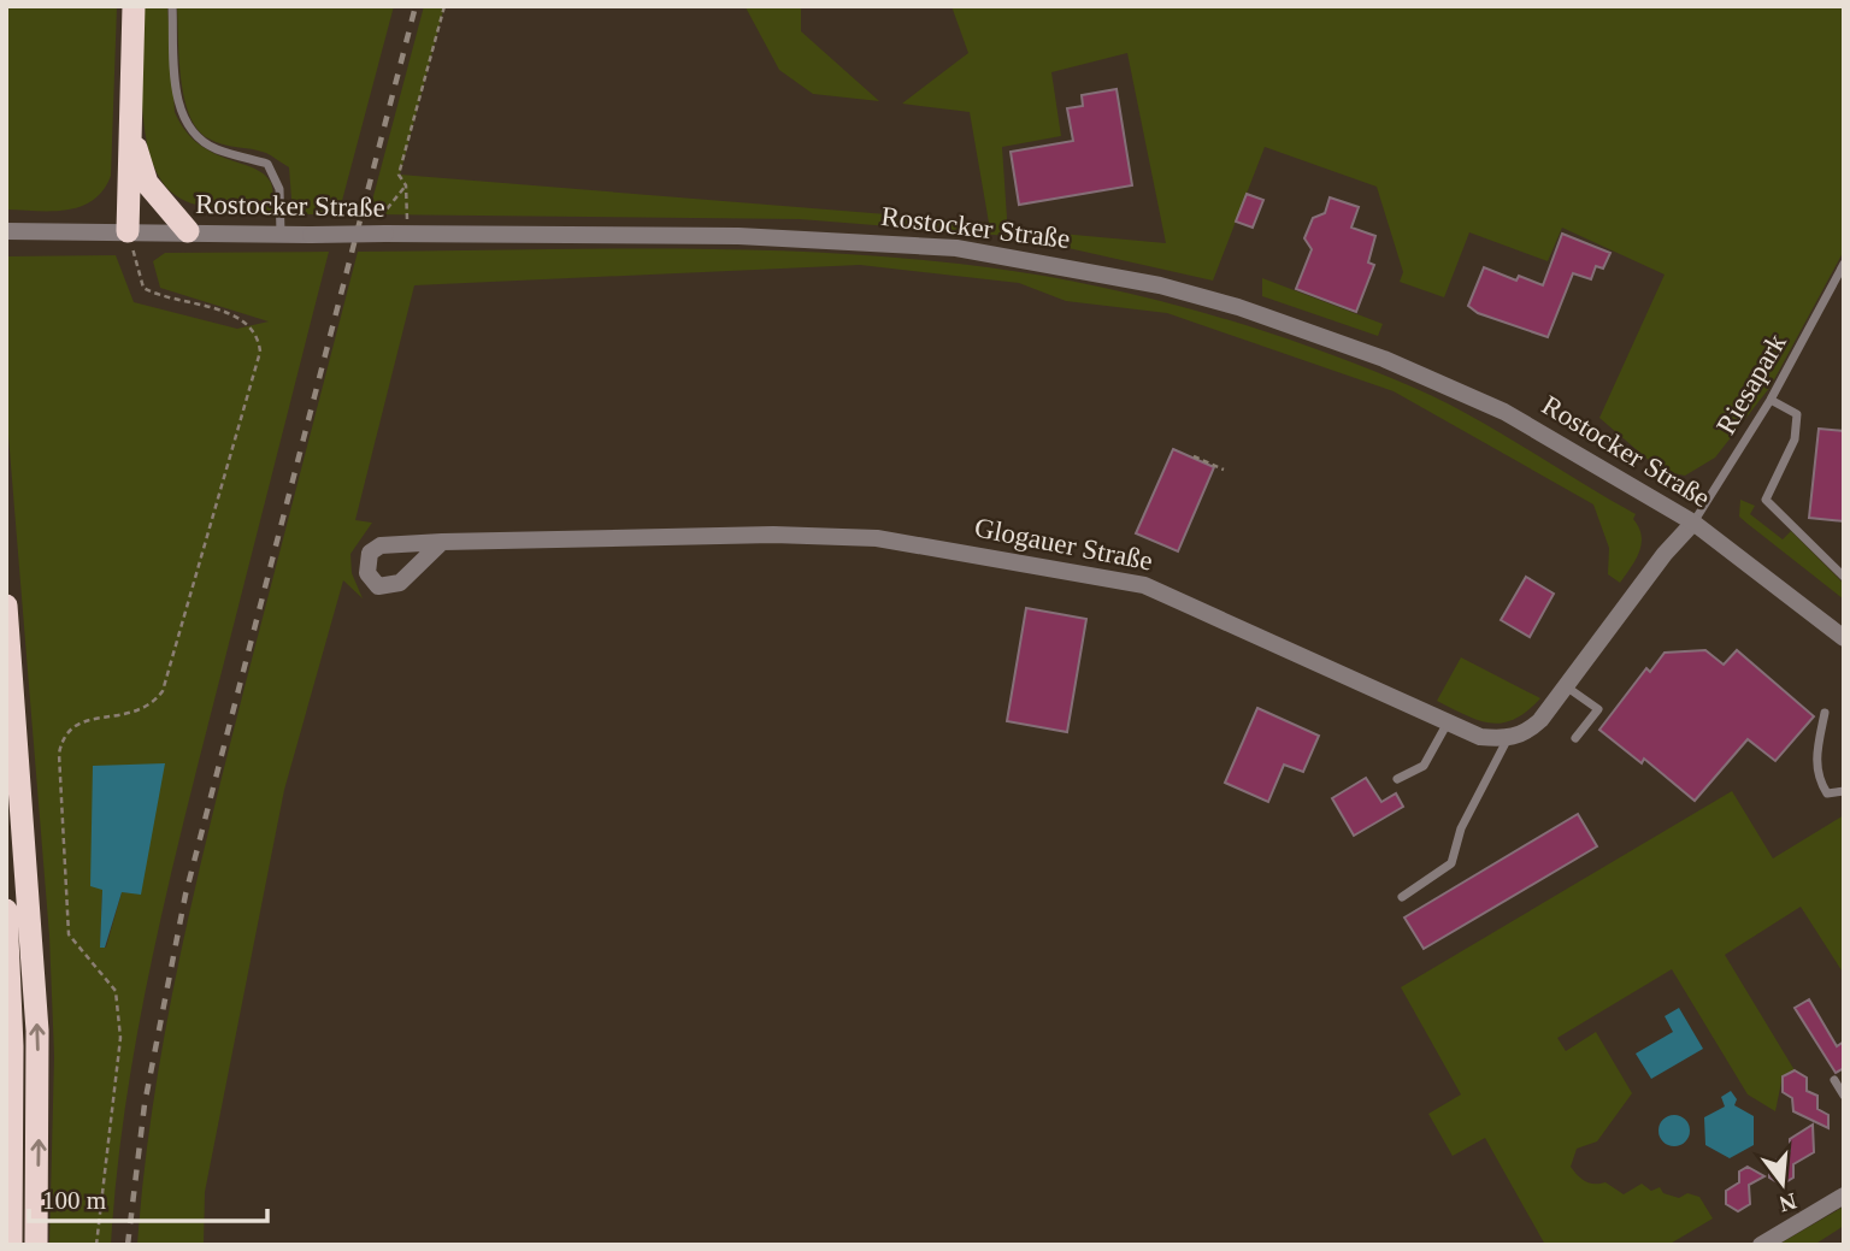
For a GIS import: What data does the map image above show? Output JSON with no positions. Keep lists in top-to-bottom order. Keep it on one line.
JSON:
{"streets":{"street":["Rostocker Straße","Glogauer Straße"],"lane":["Riesapark"]},"crossings":[["Rostocker Straße","Riesapark"]],"scale_bar":"100 m","north":"bottom"}
